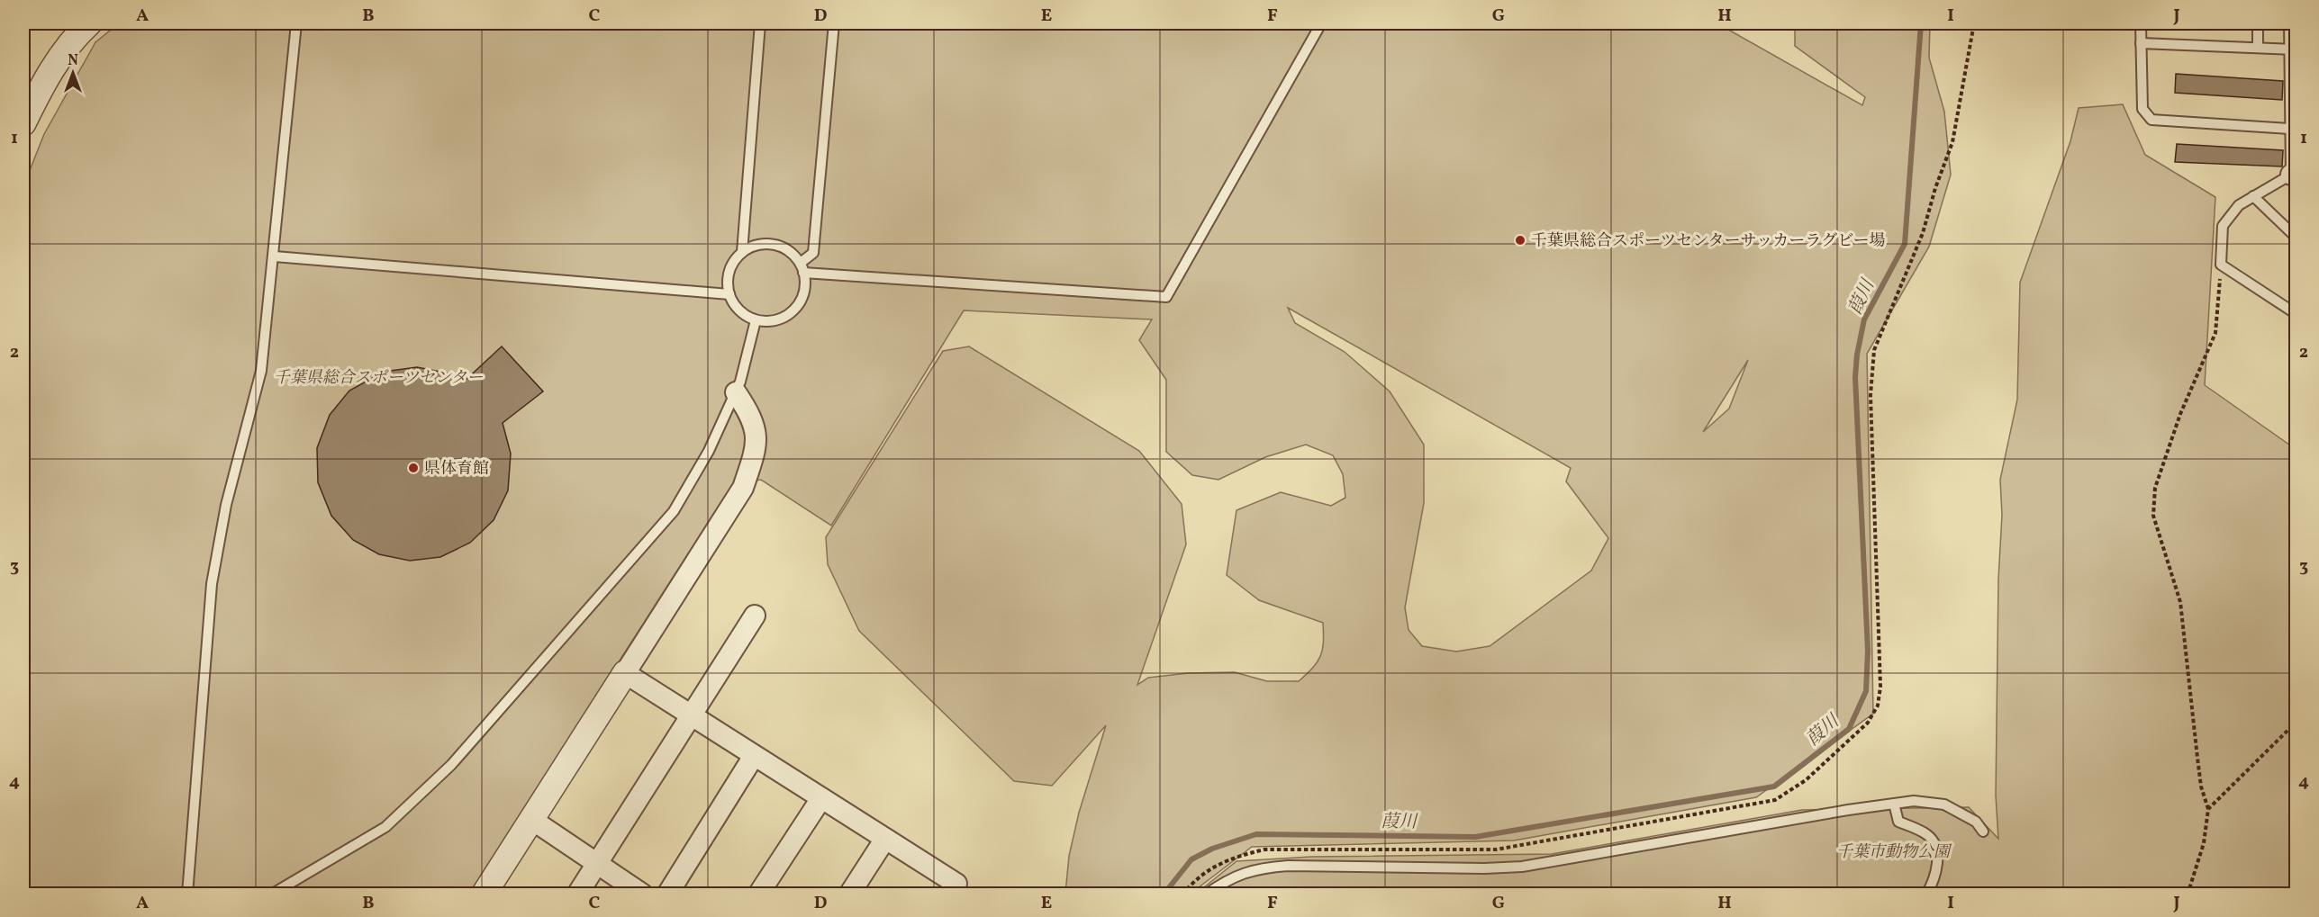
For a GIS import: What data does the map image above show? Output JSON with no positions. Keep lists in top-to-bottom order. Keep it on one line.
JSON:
{"water":["葭川"],"parks":["千葉県総合スポーツセンター","千葉市動物公園"],"places":["千葉県総合スポーツセンターサッカーラグビー場","県体育館"],"north":"top","grid":{"columns":["A","B","C","D","E","F","G","H","I","J"],"rows":["1","2","3","4"]}}
